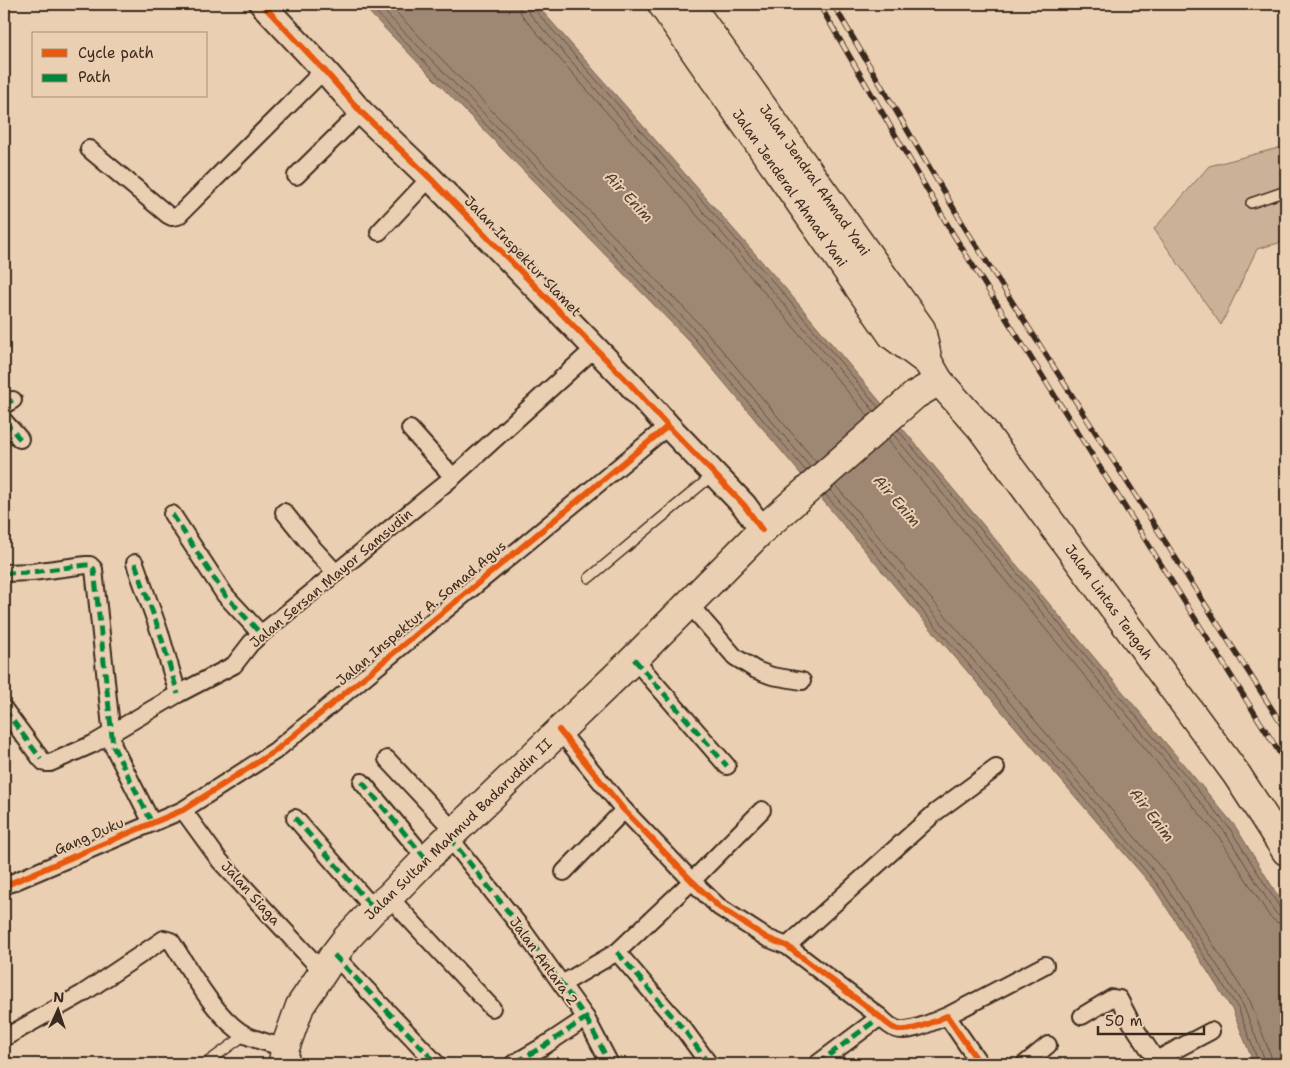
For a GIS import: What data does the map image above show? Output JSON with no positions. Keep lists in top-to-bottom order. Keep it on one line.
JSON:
{"streets":{"highway":["Jalan Jendral Ahmad Yani","Jalan Jenderal Ahmad Yani","Jalan Lintas Tengah","Jalan Sultan Mahmud Badaruddin II"],"street":["Jalan Inspektur Slamet","Jalan Sersan Mayor Samsudin","Jalan Inspektur A. Somad Agus","Gang Duku","Jalan Siaga","Jalan Antara 2"]},"crossings":[["Jalan Jendral Ahmad Yani","Jalan Jenderal Ahmad Yani"],["Jalan Jendral Ahmad Yani","Jalan Lintas Tengah"],["Jalan Jendral Ahmad Yani","Jalan Sultan Mahmud Badaruddin II"],["Jalan Jenderal Ahmad Yani","Jalan Lintas Tengah"],["Jalan Jenderal Ahmad Yani","Jalan Sultan Mahmud Badaruddin II"],["Jalan Inspektur Slamet","Jalan Sersan Mayor Samsudin"],["Jalan Inspektur Slamet","Jalan Inspektur A. Somad Agus"],["Jalan Inspektur Slamet","Jalan Sultan Mahmud Badaruddin II"],["Jalan Lintas Tengah","Jalan Sultan Mahmud Badaruddin II"],["Jalan Inspektur A. Somad Agus","Gang Duku"],["Jalan Inspektur A. Somad Agus","Jalan Siaga"],["Jalan Sultan Mahmud Badaruddin II","Jalan Siaga"],["Jalan Sultan Mahmud Badaruddin II","Jalan Antara 2"],["Gang Duku","Jalan Siaga"]],"water":["Air Enim"],"legend":["Cycle path","Path"],"scale_bar":"50 m","north":"top"}
